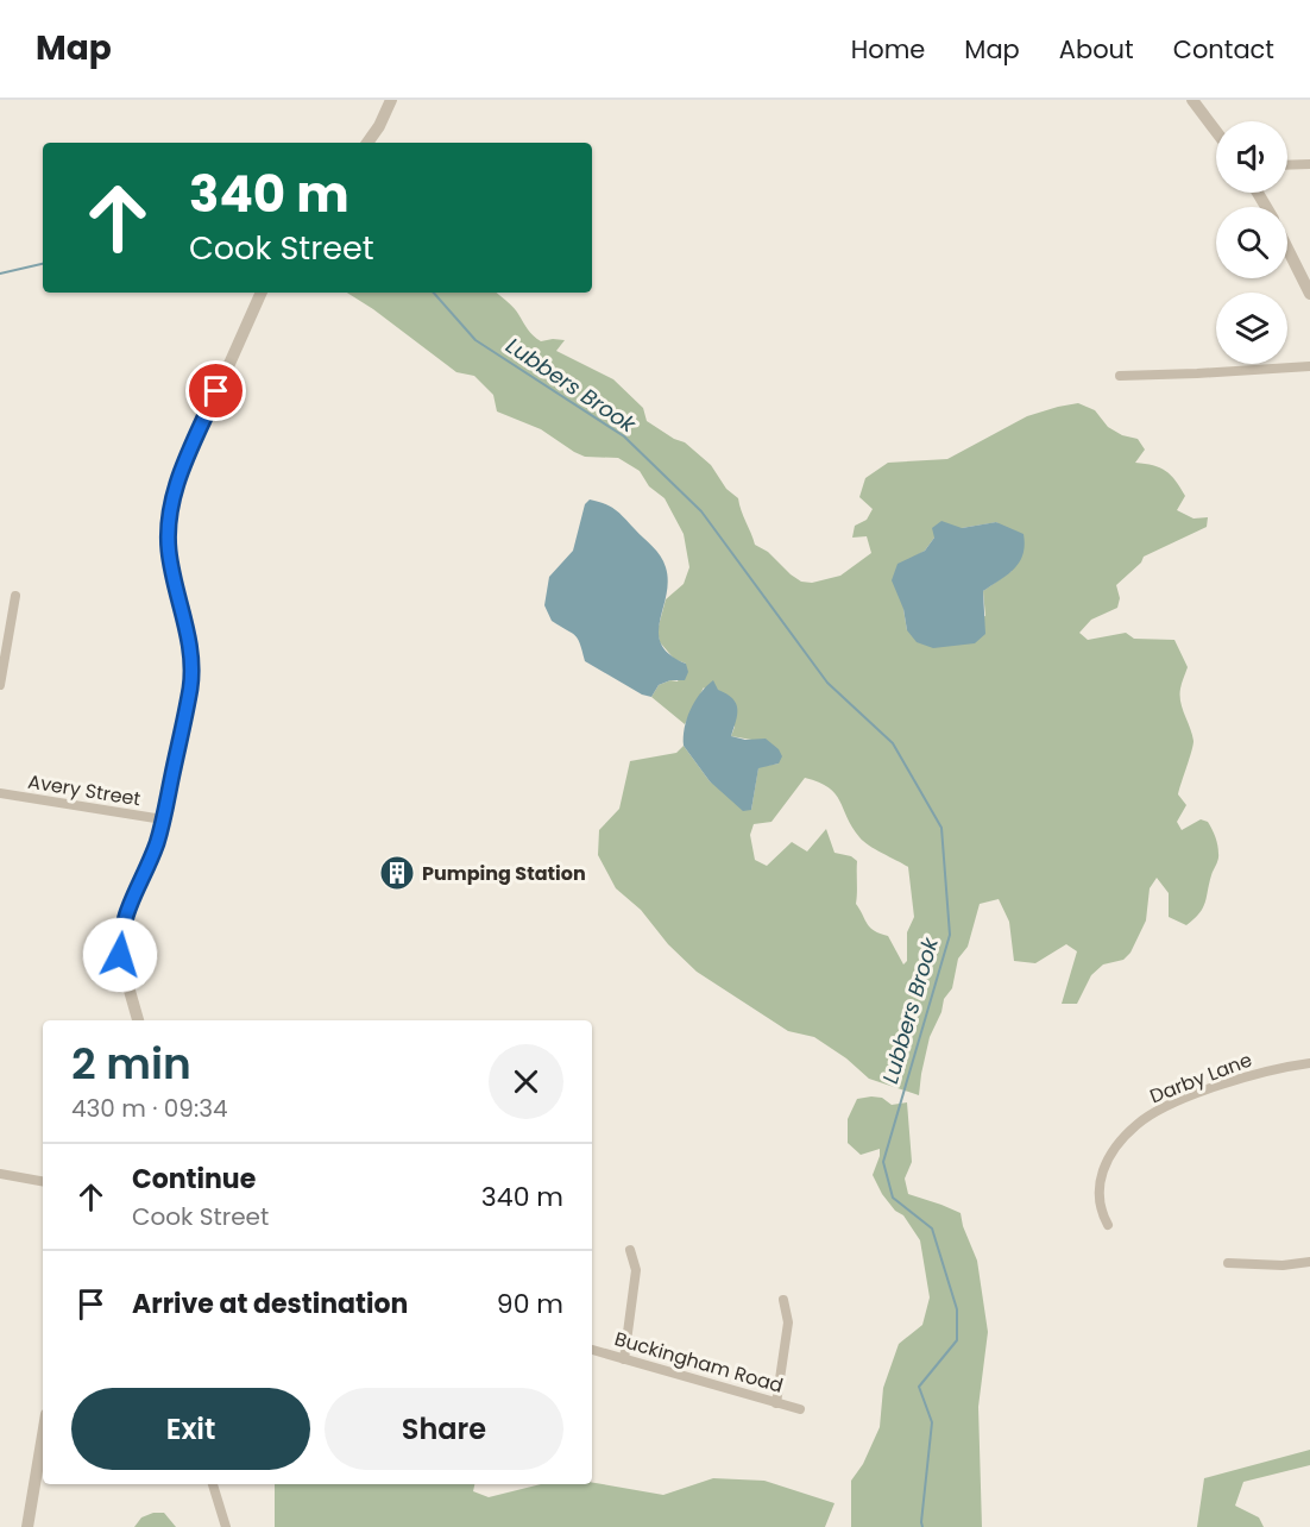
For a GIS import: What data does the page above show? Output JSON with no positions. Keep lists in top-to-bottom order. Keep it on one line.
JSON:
{"streets":{"street":["Avery Street","Darby Lane","Buckingham Road"]},"water":["Lubbers Brook"],"places":{"building":["Pumping Station"]},"page":{"header":"Map","nav":["Home","Map","About","Contact"],"turn":["340 m","Cook Street"],"heading":["2 min","430 m · 09:34"],"list":[{"name":"Continue","note":"Cook Street","value":"340 m"},{"name":"Arrive at destination","value":"90 m"}],"buttons":["Exit","Share"]}}
